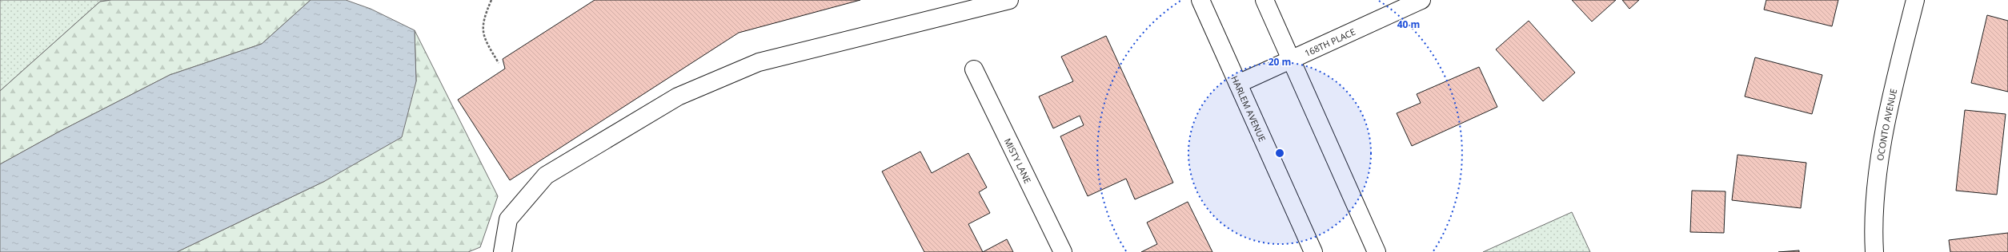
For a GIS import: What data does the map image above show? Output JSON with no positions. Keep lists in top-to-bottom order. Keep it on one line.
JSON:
{"streets":{"street":["168TH PLACE","HARLEM AVENUE","OCONTO AVENUE","MISTY LANE"]},"crossings":[["168TH PLACE","HARLEM AVENUE"]],"rings":["40 m","20 m"]}
